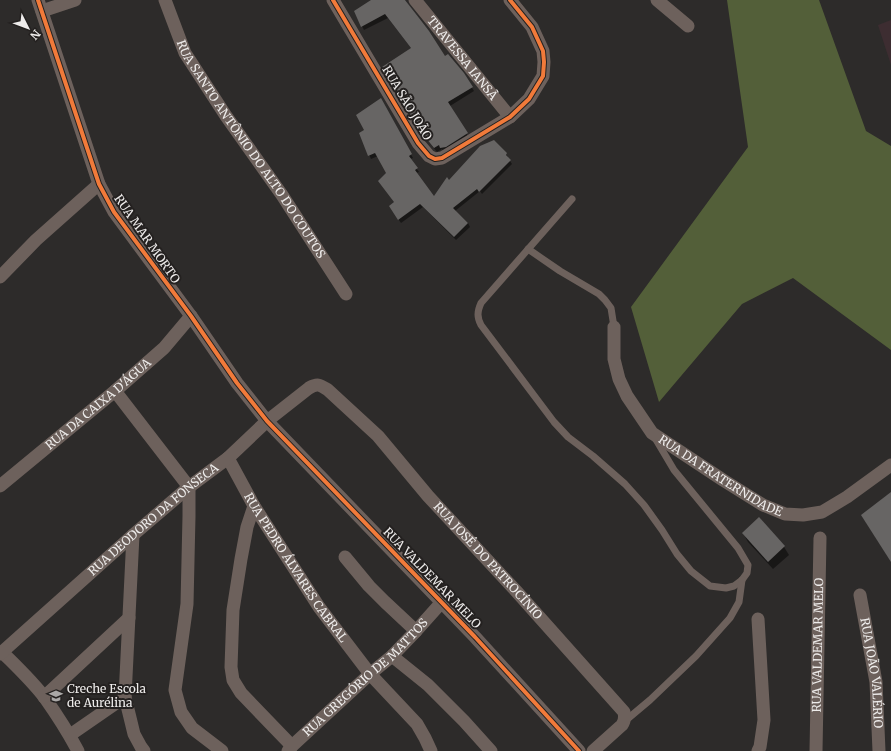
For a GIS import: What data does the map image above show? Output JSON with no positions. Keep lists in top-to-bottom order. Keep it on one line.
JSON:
{"streets":{"street":["TRAVESSA IANSÃ","RUA SÃO JOÃO","RUA SANTO ANTÔNIO DO ALTO DO COUTOS","RUA MAR MORTO","RUA DA CAIXA D'ÁGUA","RUA DA FRATERNIDADE","RUA DEODORO DA FONSECA","RUA JOSÉ DO PATROCÍNIO","RUA PEDRO ÁLVARES CABRAL","RUA VALDEMAR MELO","RUA JOÃO VALÉRIO","RUA GREGÓRIO DE MATTOS"]},"crossings":[["TRAVESSA IANSÃ","RUA SÃO JOÃO"],["RUA MAR MORTO","RUA DA CAIXA D'ÁGUA"],["RUA MAR MORTO","RUA DEODORO DA FONSECA"],["RUA MAR MORTO","RUA VALDEMAR MELO"],["RUA DEODORO DA FONSECA","RUA JOSÉ DO PATROCÍNIO"],["RUA DEODORO DA FONSECA","RUA PEDRO ÁLVARES CABRAL"],["RUA DEODORO DA FONSECA","RUA VALDEMAR MELO"],["RUA PEDRO ÁLVARES CABRAL","RUA GREGÓRIO DE MATTOS"],["RUA VALDEMAR MELO","RUA GREGÓRIO DE MATTOS"]],"places":{"school or university":["Creche Escola de Aurélina"]},"north":"bottom right"}
